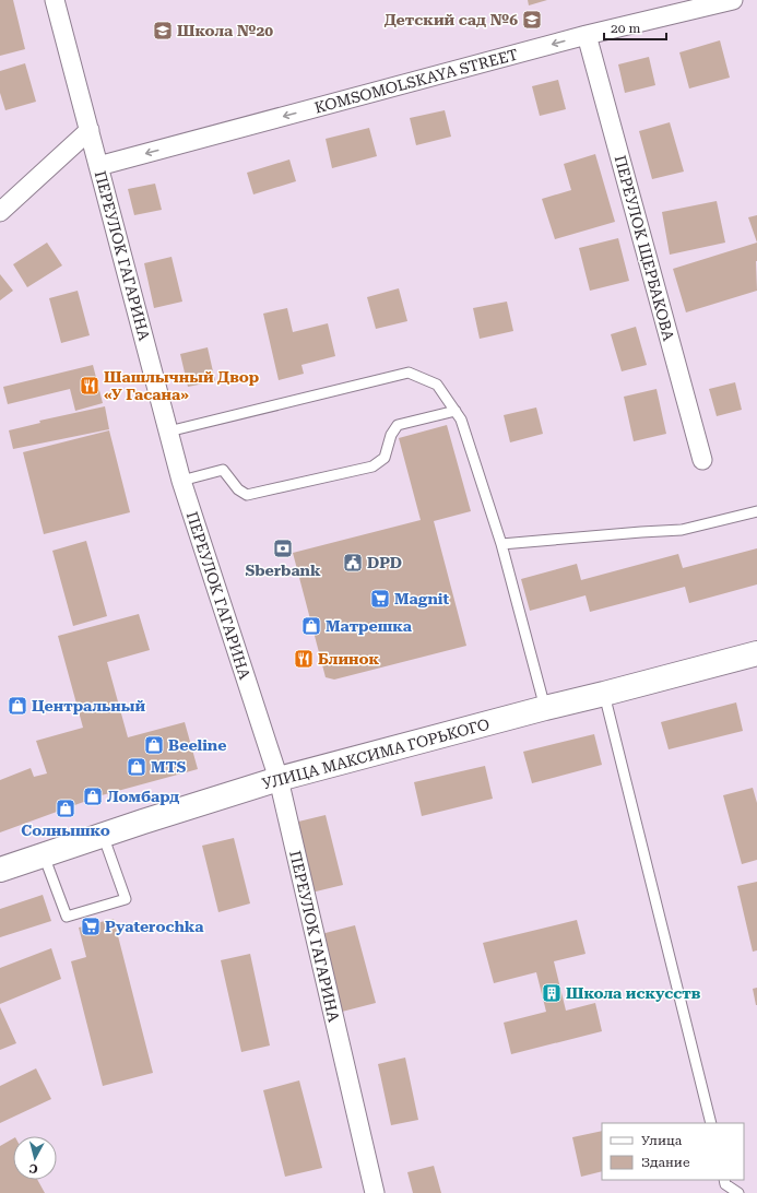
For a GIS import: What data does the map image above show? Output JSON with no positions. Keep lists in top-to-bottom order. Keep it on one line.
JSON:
{"streets":{"main road":["УЛИЦА МАКСИМА ГОРЬКОГО"],"street":["KOMSOMOLSKAYA STREET","ПЕРЕУЛОК ЩЕРБАКОВА","ПЕРЕУЛОК ГАГАРИНА"]},"crossings":[["KOMSOMOLSKAYA STREET","ПЕРЕУЛОК ЩЕРБАКОВА"],["KOMSOMOLSKAYA STREET","ПЕРЕУЛОК ГАГАРИНА"],["ПЕРЕУЛОК ГАГАРИНА","УЛИЦА МАКСИМА ГОРЬКОГО"]],"one_way":["KOMSOMOLSKAYA STREET"],"places":{"school or university":["Детский сад №6","Школа №20"],"restaurant":["Шашлычный Двор «У Гасана»","Блинок"],"bank":["Sberbank"],"public building":["DPD"],"supermarket":["Magnit","Pyaterochka"],"shop":["Матрешка","Центральный","Beeline","MTS","Ломбард","Солнышко"],"building":["Школа искусств"]},"legend":["Улица","Здание"],"scale_bar":"20 m","north":"bottom"}
